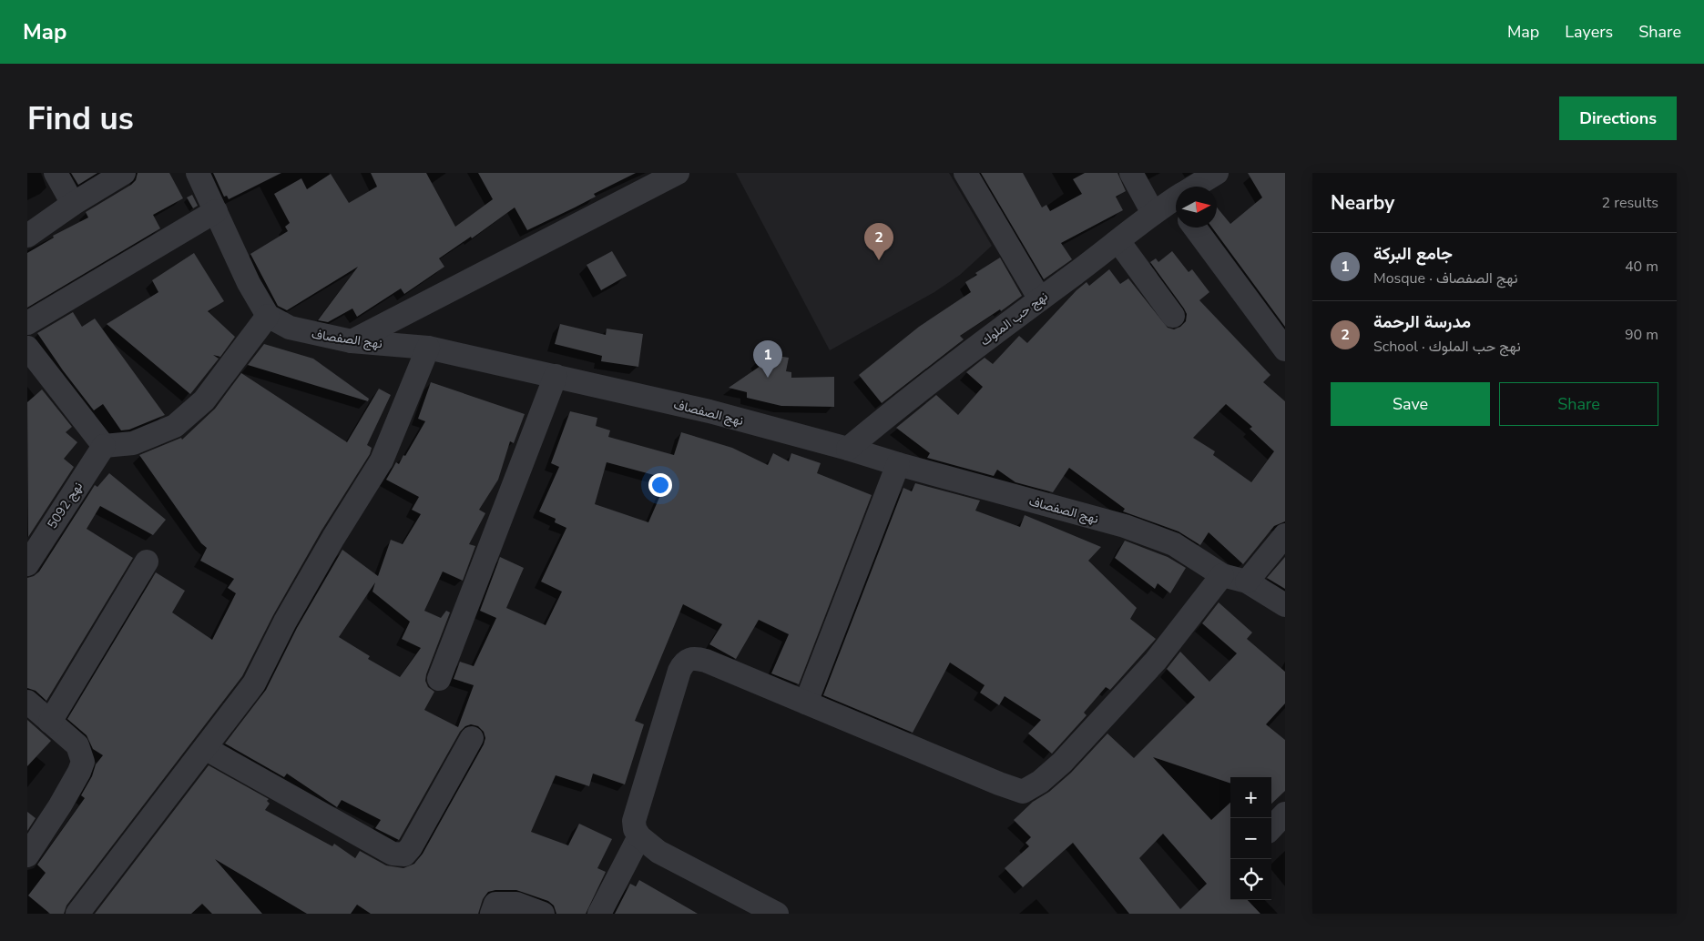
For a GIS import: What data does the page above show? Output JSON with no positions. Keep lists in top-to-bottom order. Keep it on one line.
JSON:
{"streets":{"street":["نهج حب الملوك","نهج الصفصاف","نهج 5092"]},"crossings":[["نهج حب الملوك","نهج الصفصاف"]],"north":"right","page":{"header":"Map","nav":["Map","Layers","Share"],"buttons":["Directions",["Save","Share"]],"title":"Find us","heading":["Nearby","2 results"],"pins":["2","1"],"list":[{"mark":"1","name":"جامع البركة","note":"Mosque · نهج الصفصاف","value":"40 m"},{"mark":"2","name":"مدرسة الرحمة","note":"School · نهج حب الملوك","value":"90 m"}],"map_buttons":["+","−"]}}
